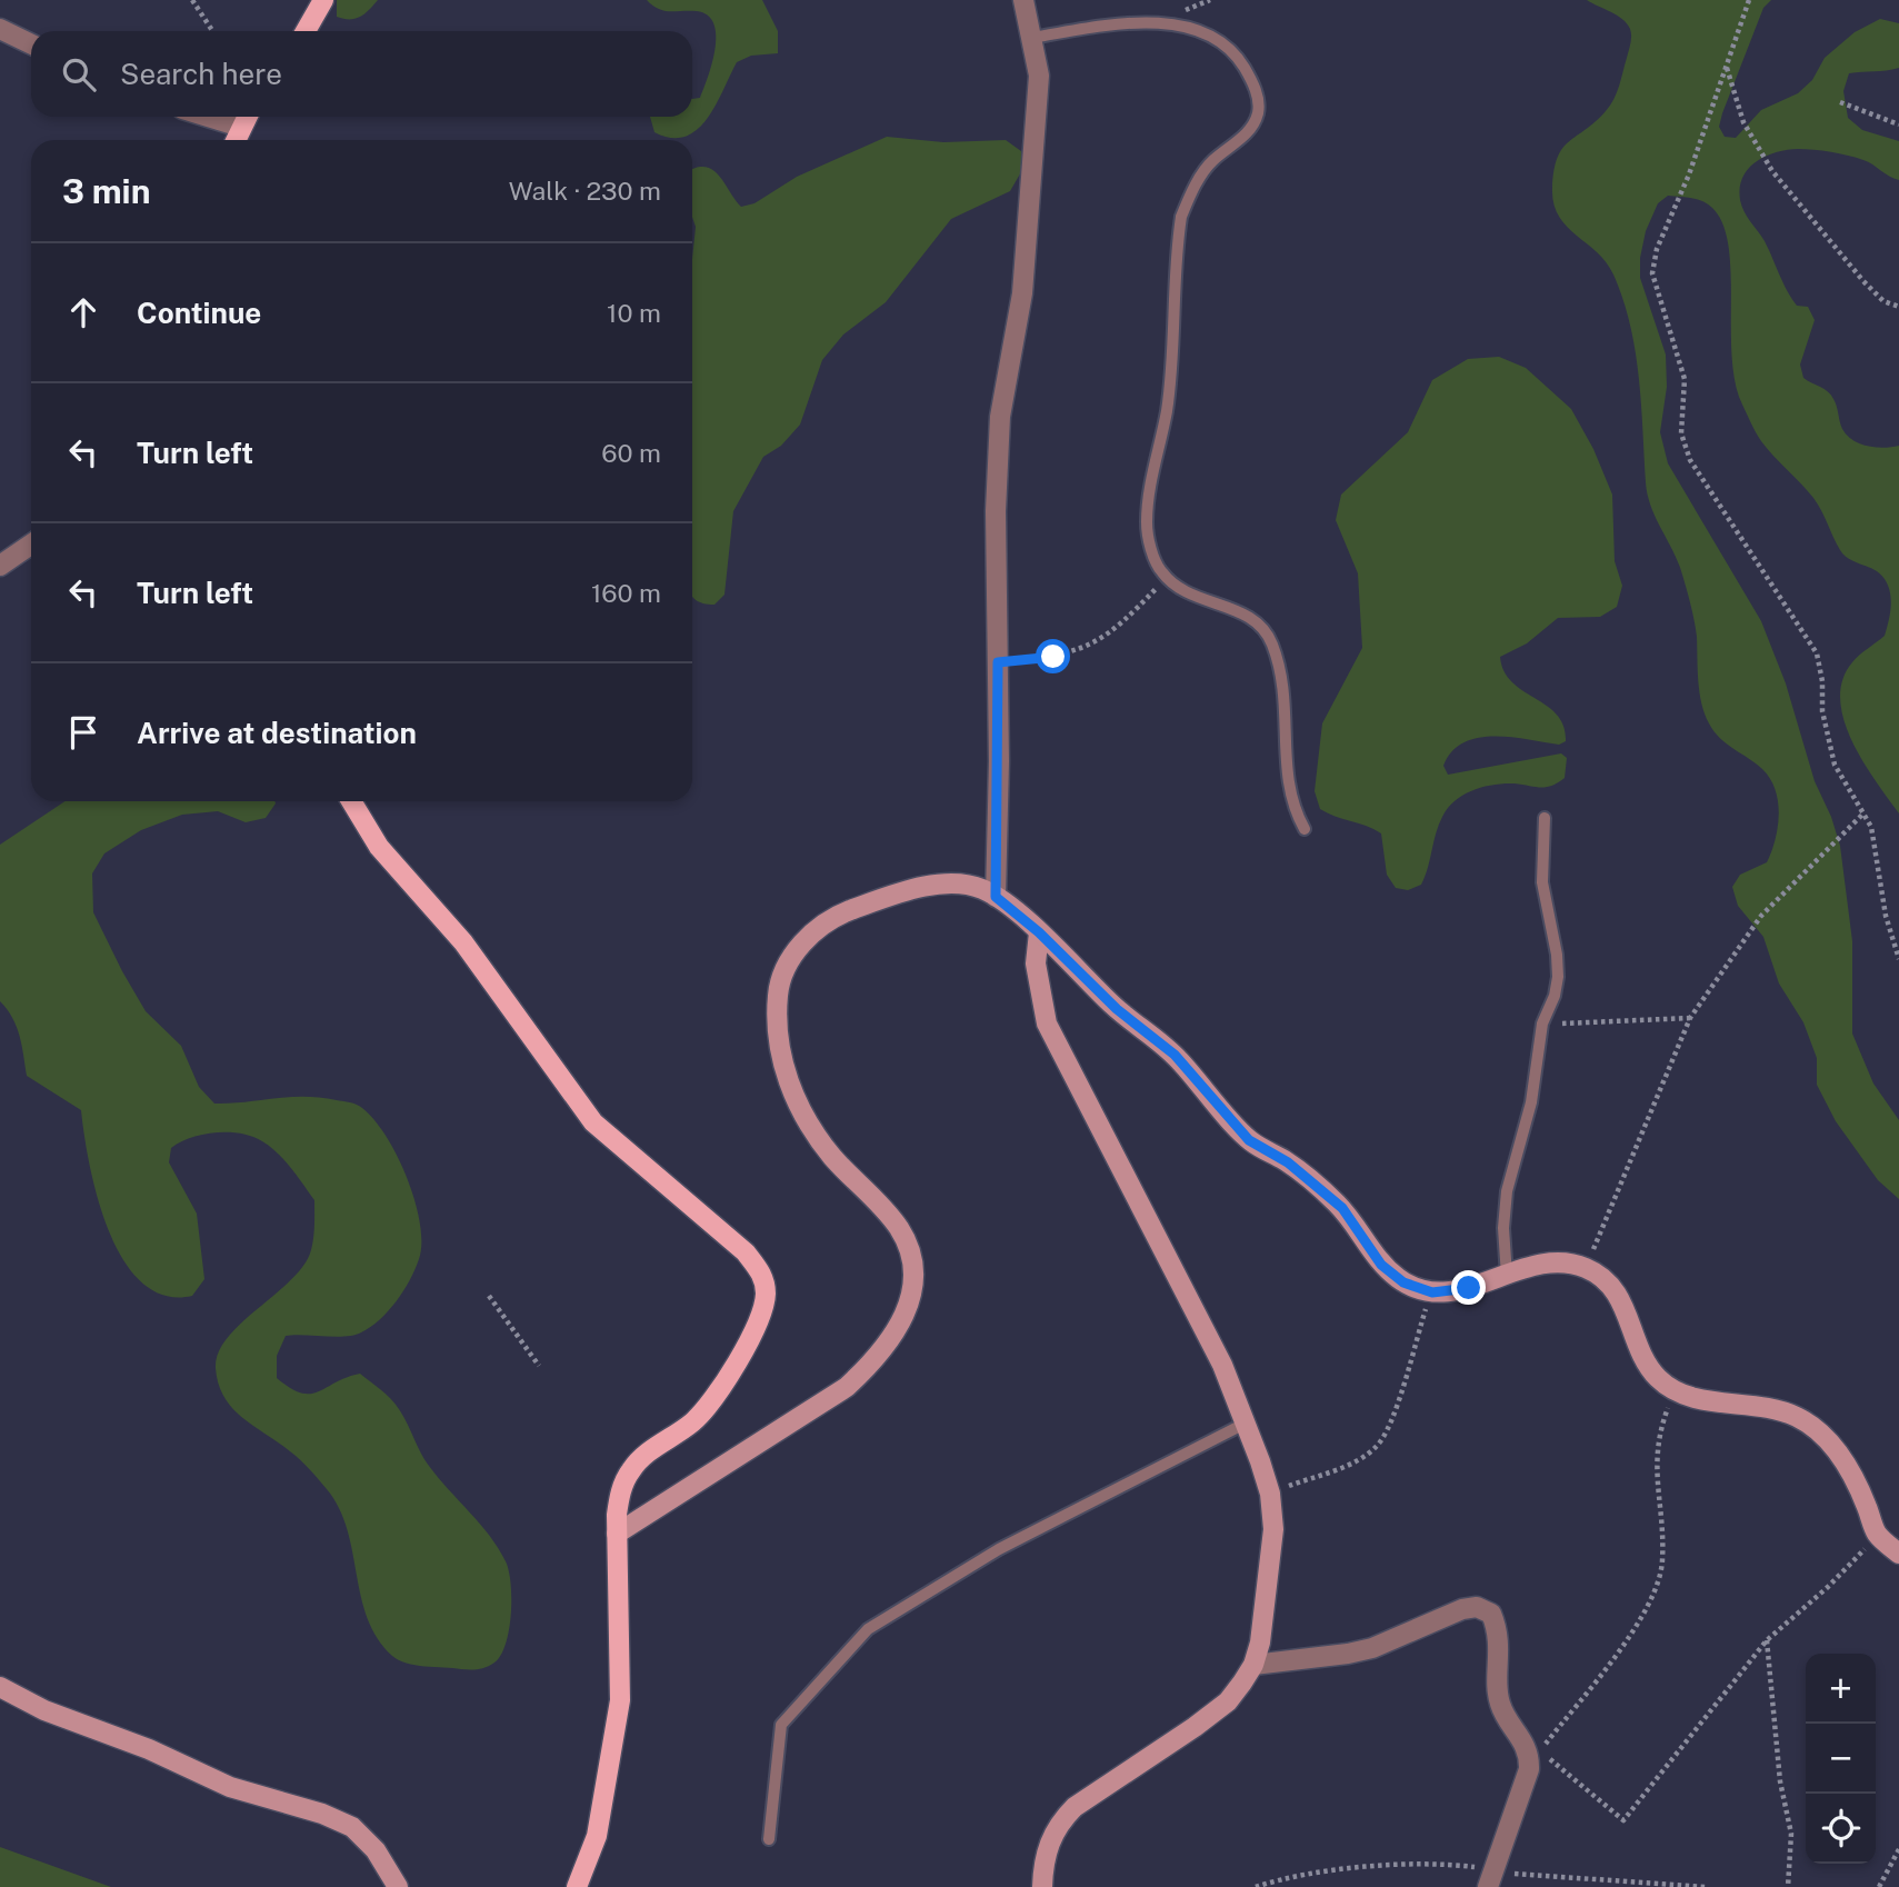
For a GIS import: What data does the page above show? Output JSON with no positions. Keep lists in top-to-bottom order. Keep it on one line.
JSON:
{"page":{"search":"Search here","heading":["3 min","Walk · 230 m"],"list":[["Continue","10 m"],["Turn left","60 m"],["Turn left","160 m"],"Arrive at destination"],"map_buttons":["+","−"]}}
